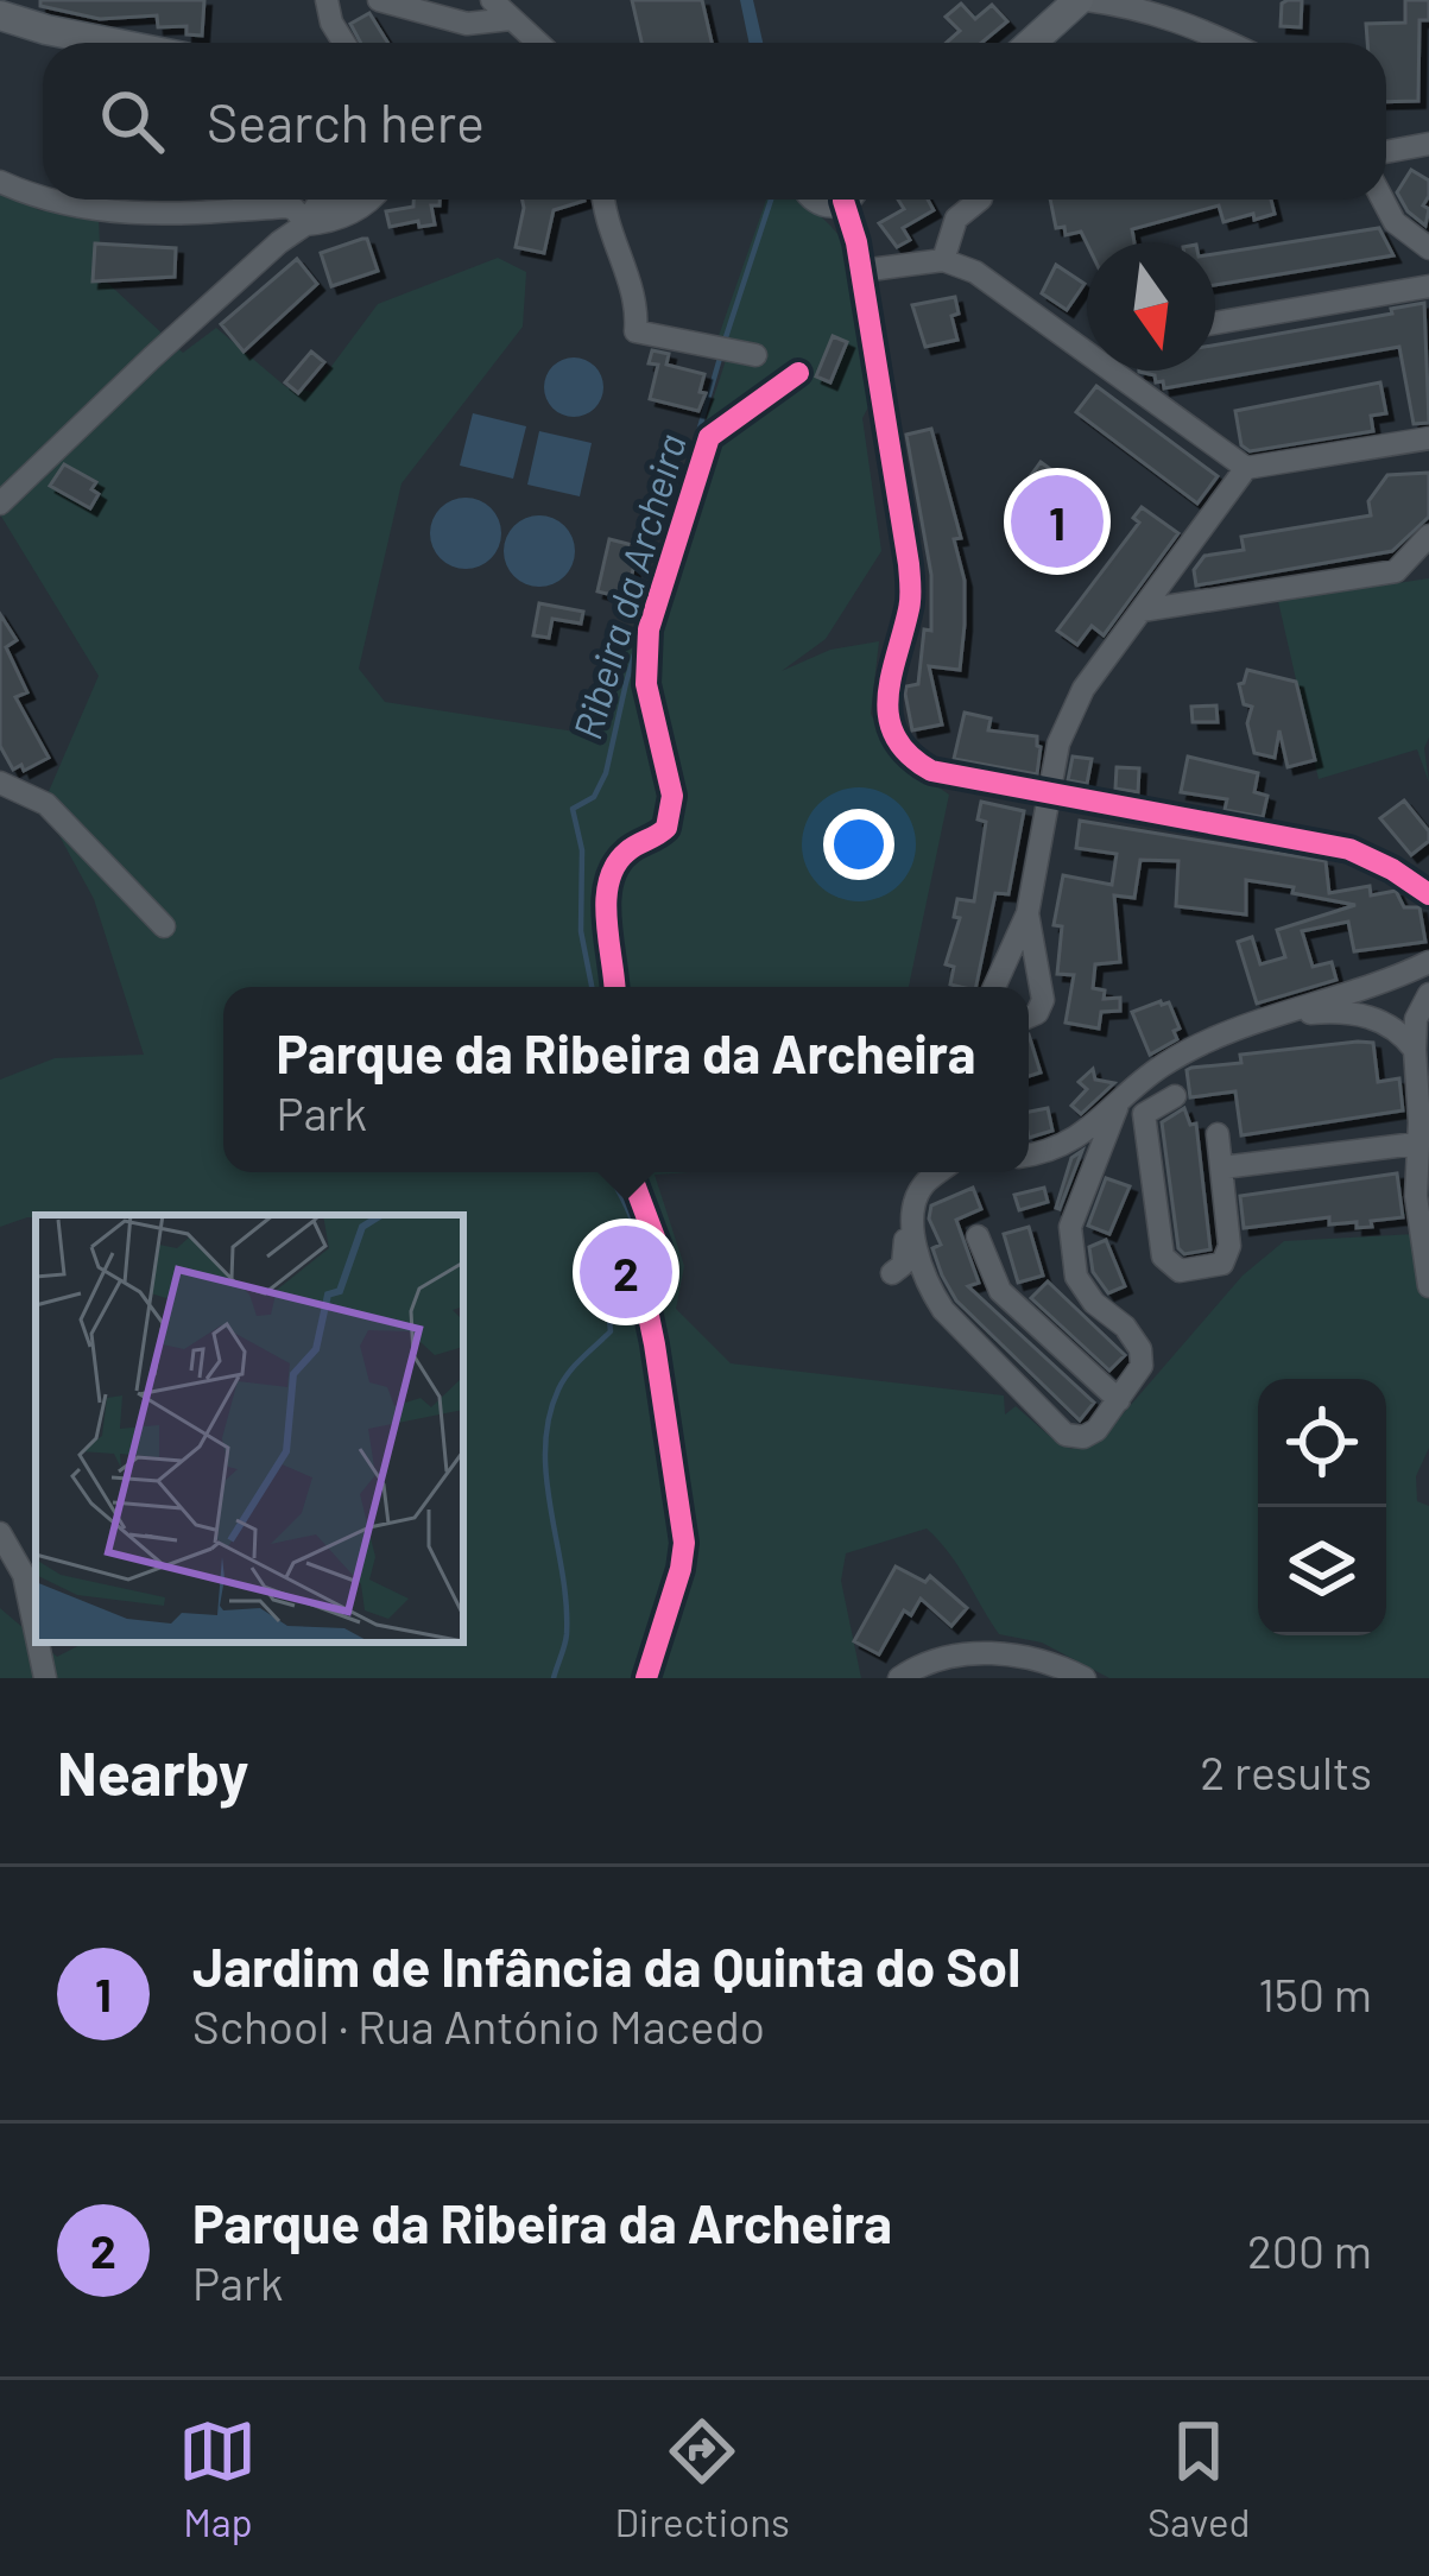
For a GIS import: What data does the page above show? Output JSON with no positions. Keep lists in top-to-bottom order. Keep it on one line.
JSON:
{"water":["Ribeira da Archeira"],"north":"bottom","page":{"search":"Search here","pins":["1","2"],"popup":["Parque da Ribeira da Archeira","Park"],"heading":["Nearby","2 results"],"list":[{"mark":"1","name":"Jardim de Infância da Quinta do Sol","note":"School · Rua António Macedo","value":"150 m"},{"mark":"2","name":"Parque da Ribeira da Archeira","note":"Park","value":"200 m"}],"nav":["Map","Directions","Saved"]}}
